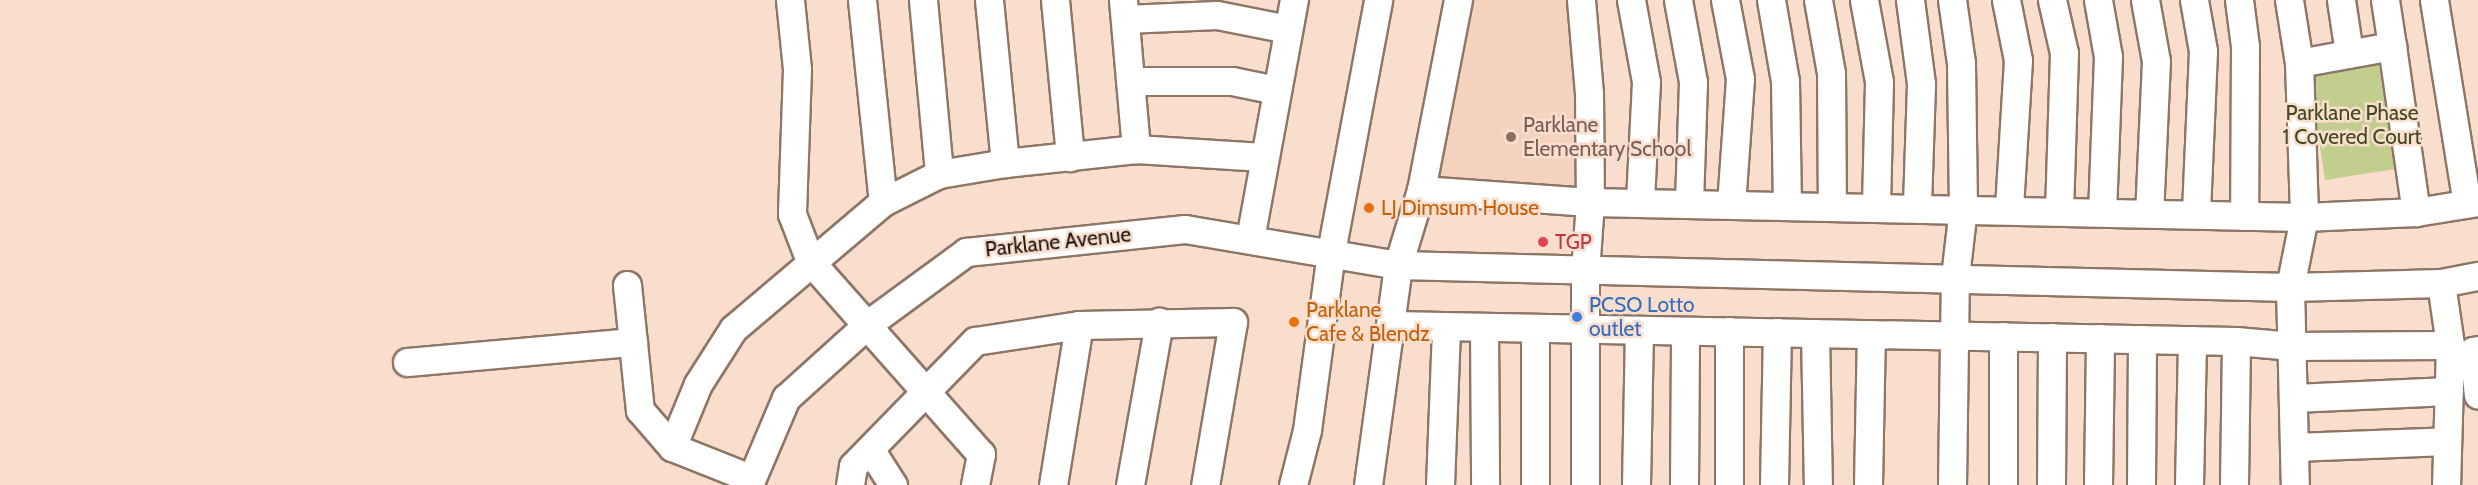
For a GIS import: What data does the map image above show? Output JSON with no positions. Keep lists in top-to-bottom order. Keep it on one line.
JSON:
{"streets":{"street":["Parklane Avenue"]},"parks":["Parklane Phase 1 Covered Court"],"places":["Parklane Elementary School","LJ Dimsum House","TGP","PCSO Lotto outlet","Parklane Cafe & Blendz"]}
